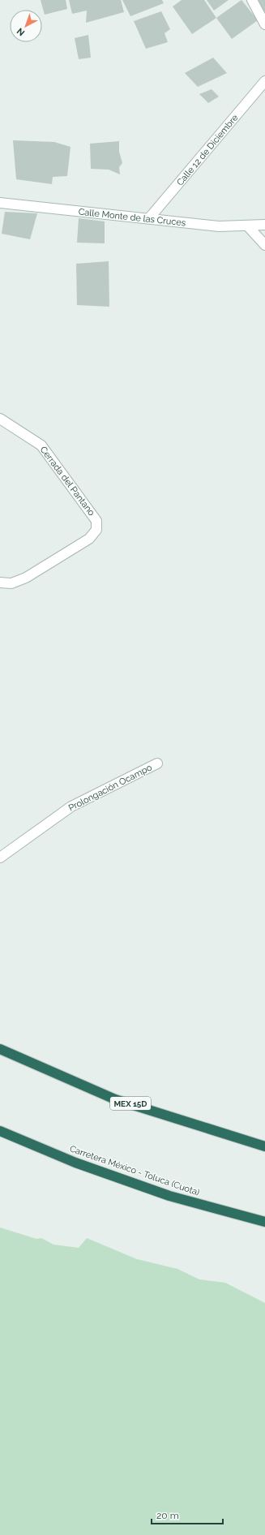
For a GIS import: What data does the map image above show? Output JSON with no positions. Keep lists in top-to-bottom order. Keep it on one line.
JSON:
{"streets":{"highway":["MEX 15D","Carretera México - Toluca (Cuota)"],"street":["Calle 12 de Diciembre","Calle Monte de las Cruces","Cerrada del Pantano","Prolongación Ocampo"]},"crossings":[["Calle 12 de Diciembre","Calle Monte de las Cruces"]],"scale_bar":"20 m","north":"bottom left"}
